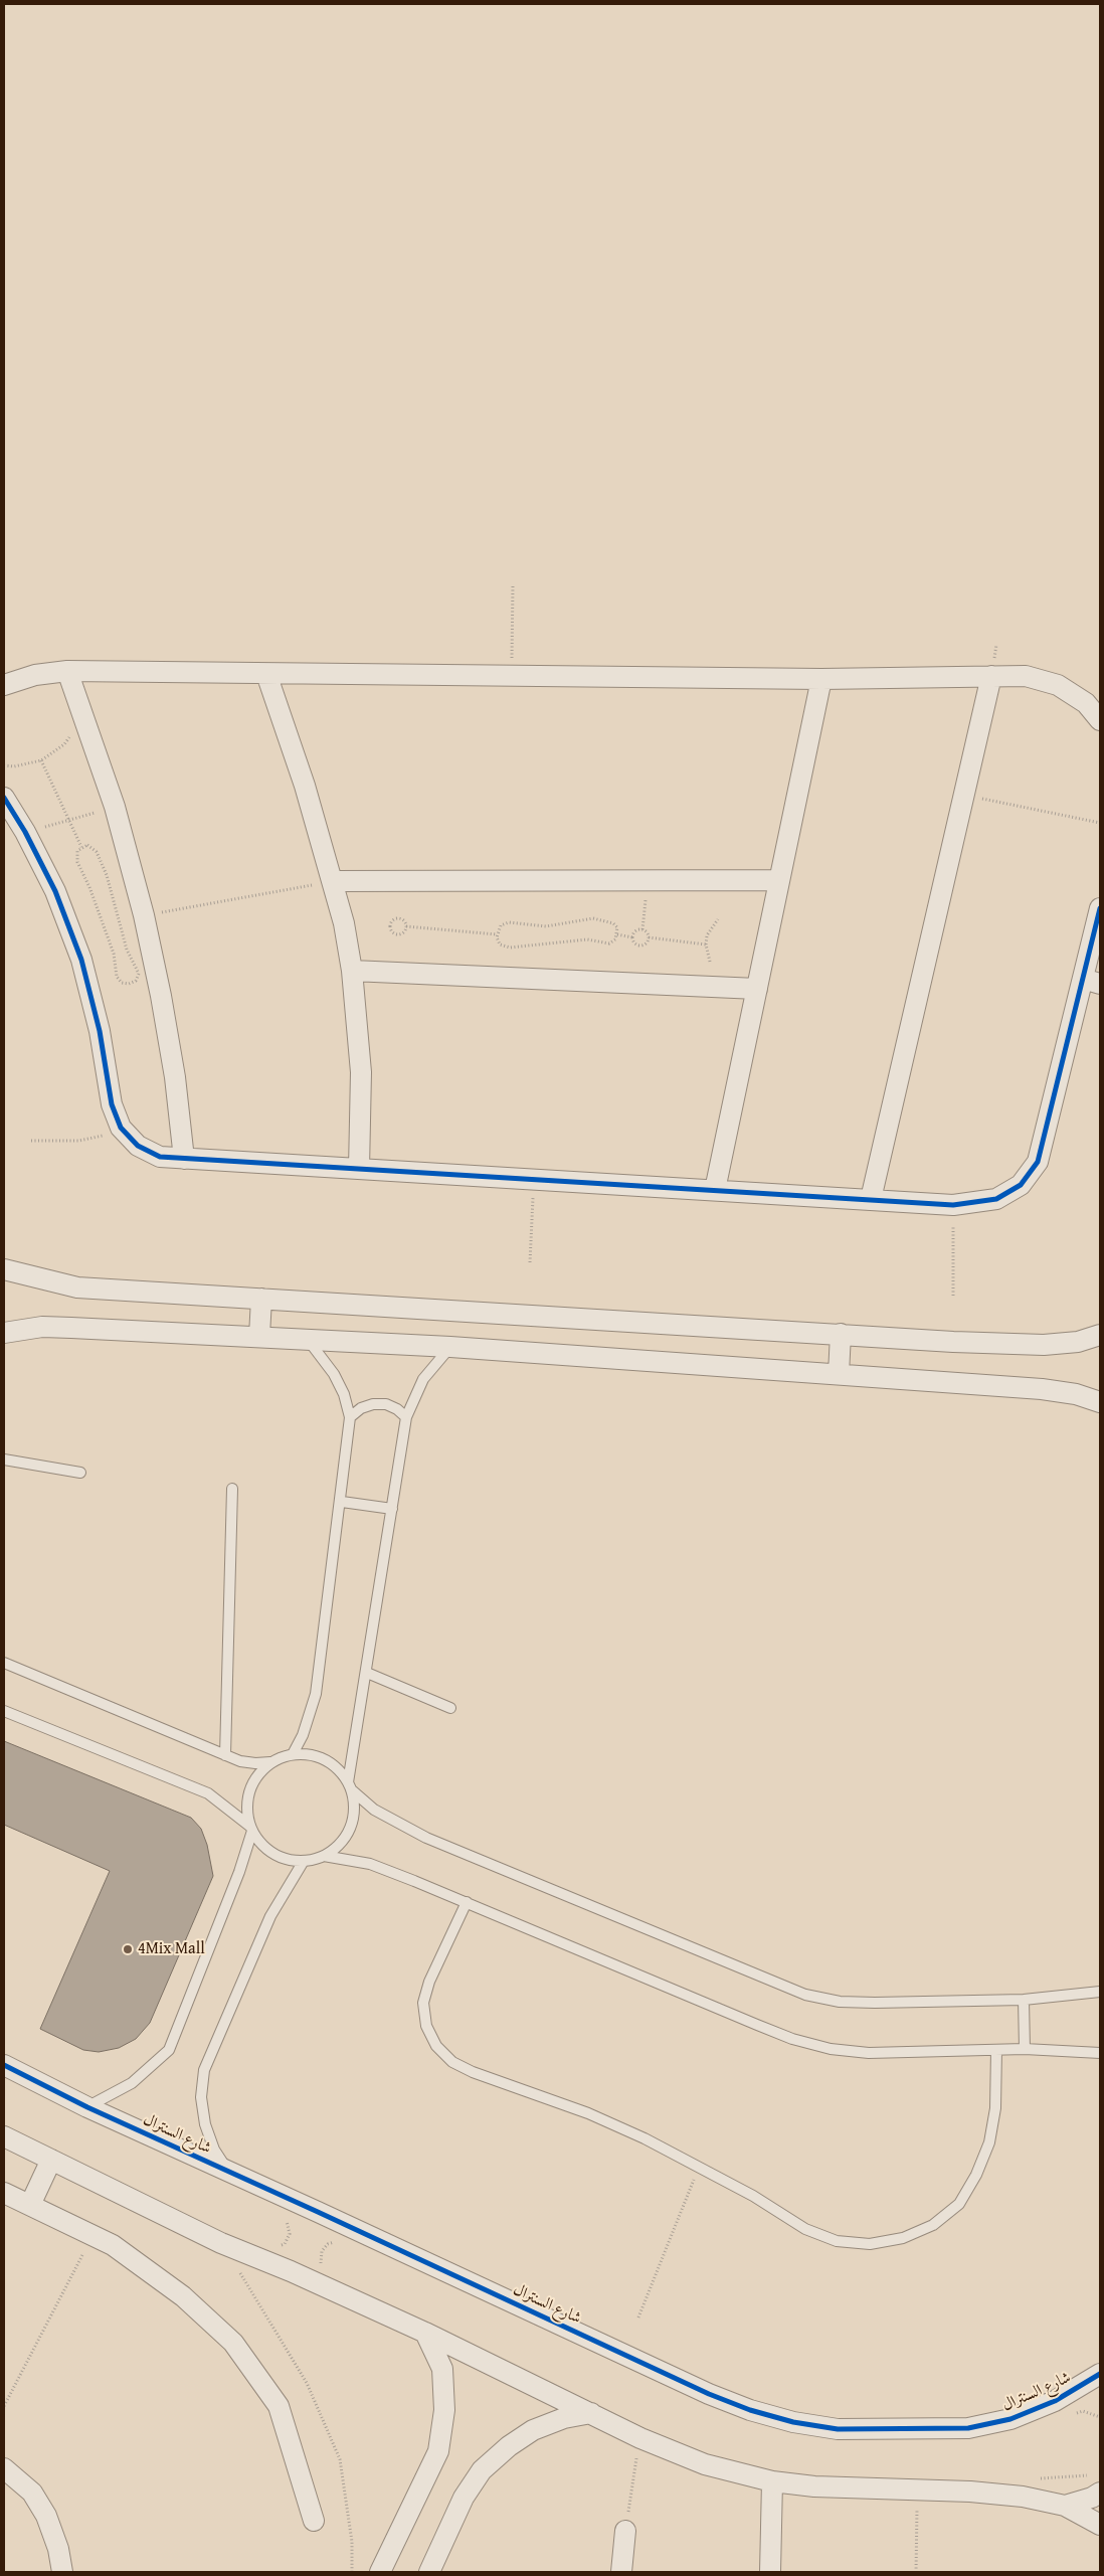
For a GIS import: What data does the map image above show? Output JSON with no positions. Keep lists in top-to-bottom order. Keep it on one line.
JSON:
{"streets":{"street":["شارع السنترال"]},"places":["4Mix Mall"]}
